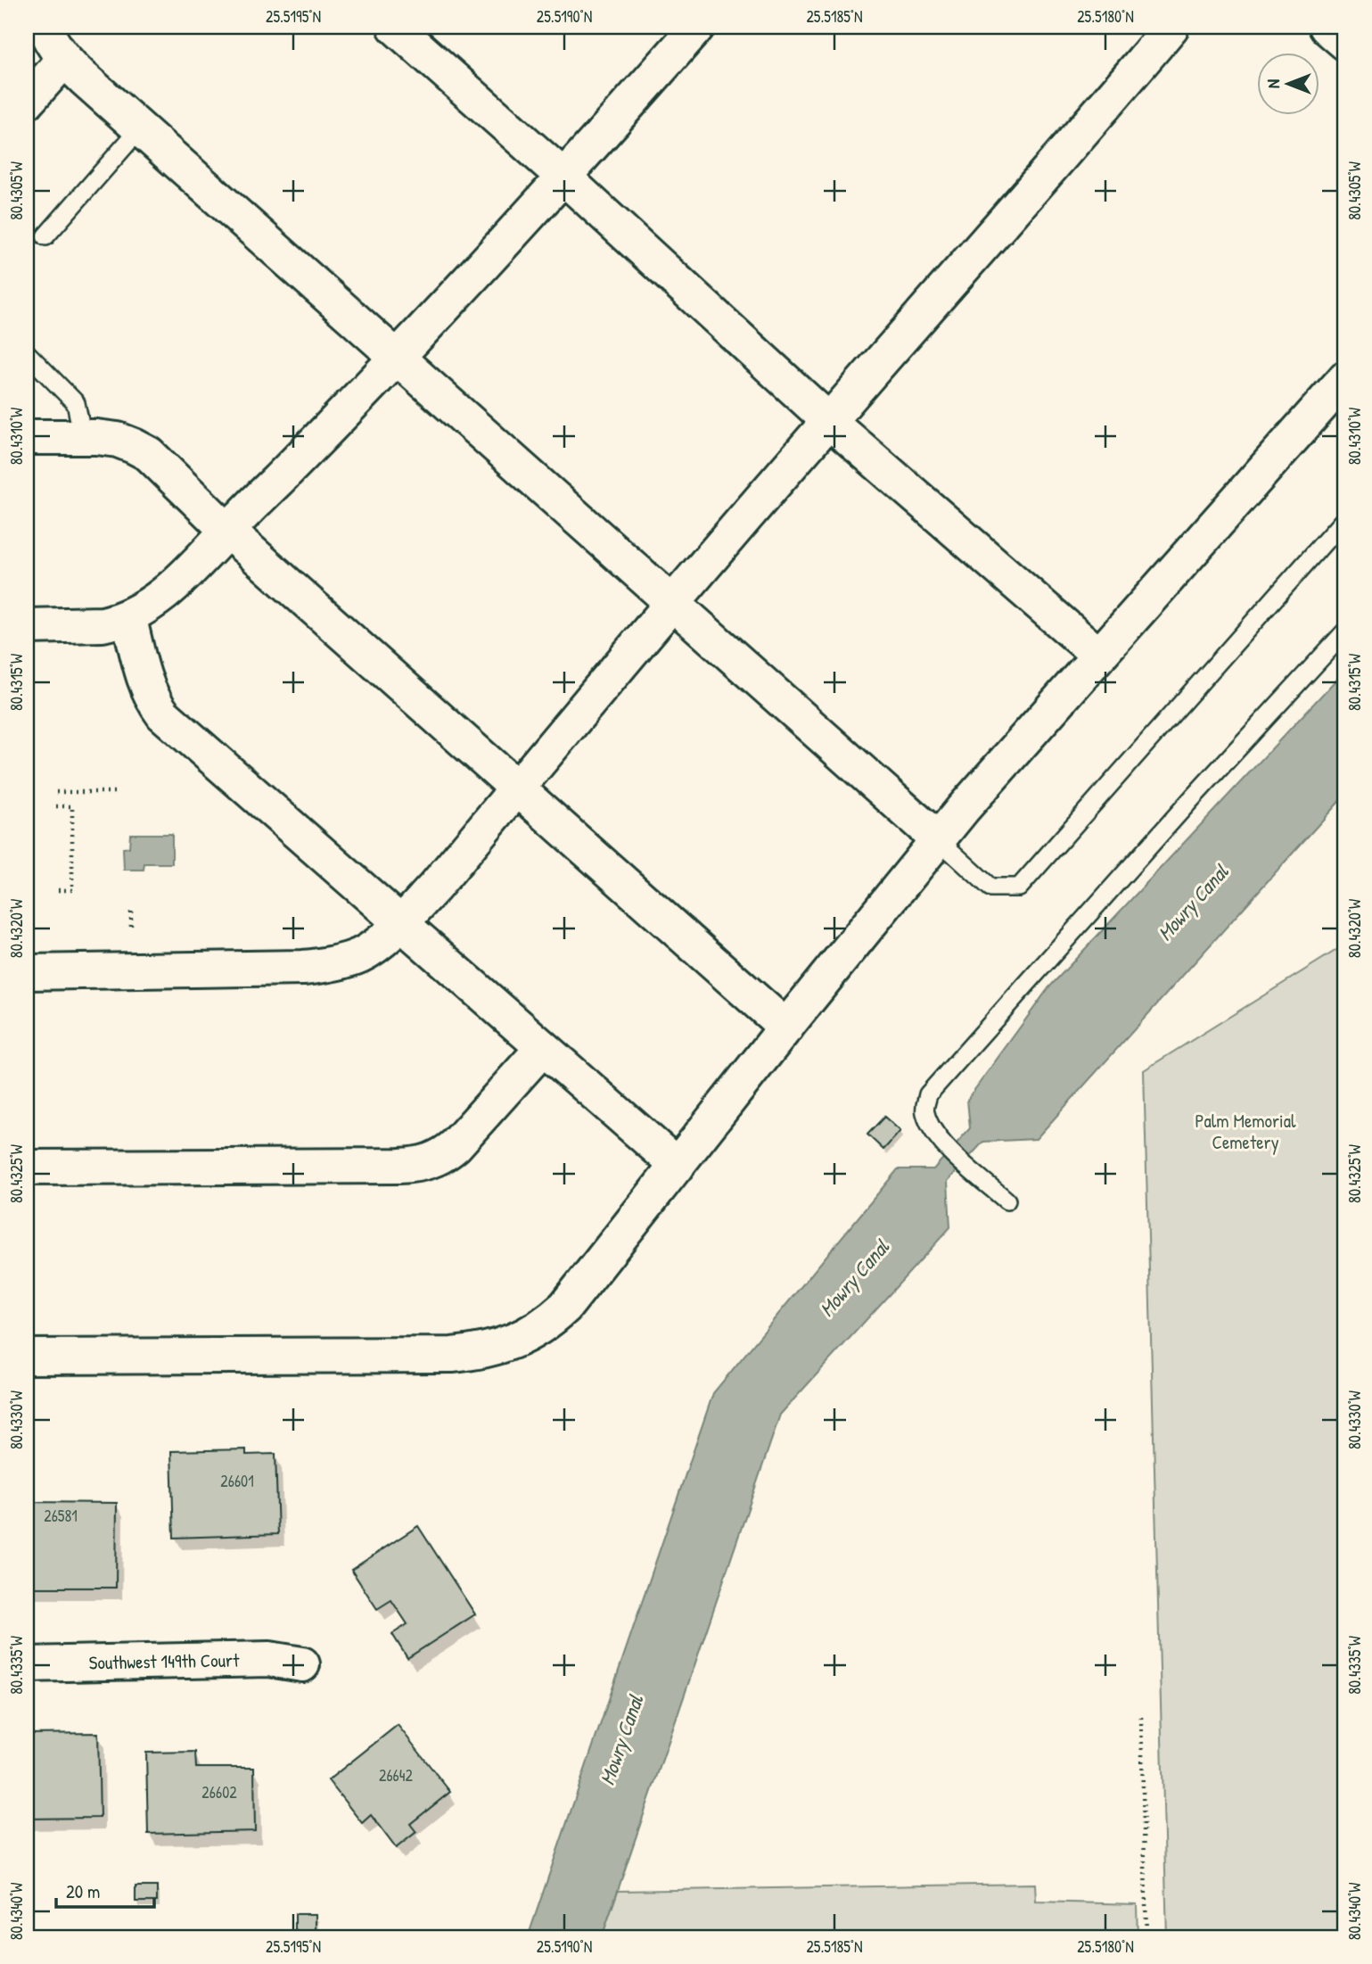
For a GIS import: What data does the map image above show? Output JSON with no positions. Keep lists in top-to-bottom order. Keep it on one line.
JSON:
{"streets":{"street":["Southwest 149th Court"]},"water":["Mowry Canal"],"parks":["Palm Memorial Cemetery"],"house_numbers":["26601","26581","26642","26602"],"scale_bar":"20 m","north":"left","coordinates":["25.5195°N","25.5190°N","25.5185°N","25.5180°N","80.4305°W","80.4310°W","80.4315°W","80.4320°W","80.4325°W","80.4330°W","80.4335°W","80.4340°W"]}
